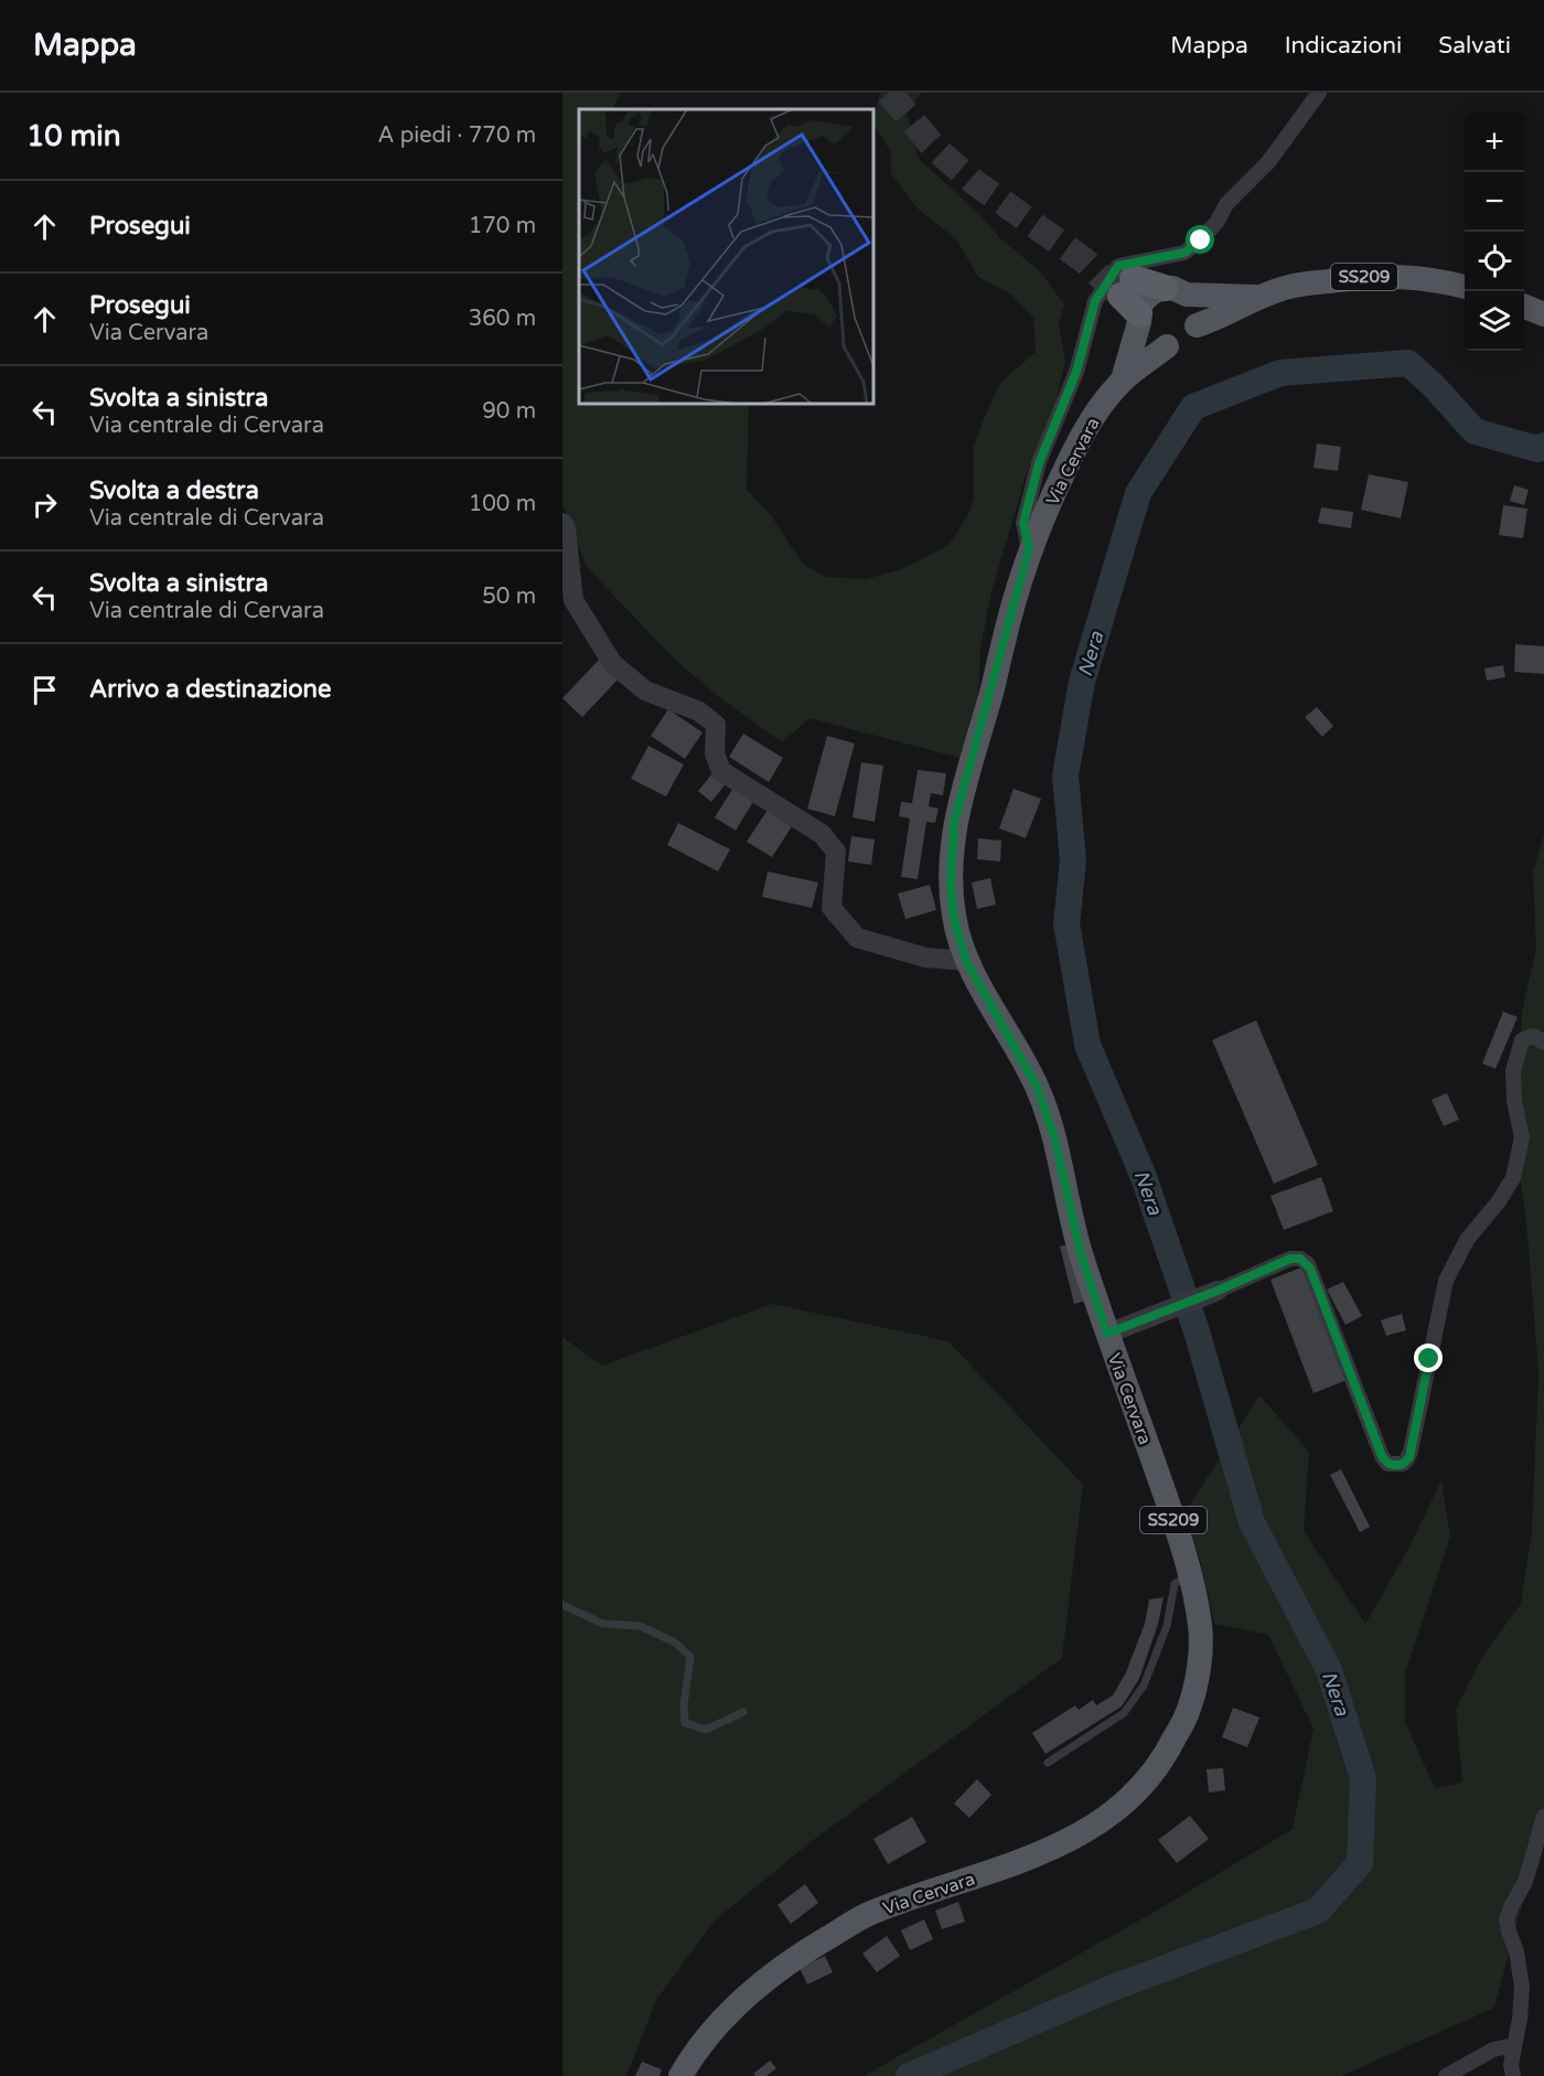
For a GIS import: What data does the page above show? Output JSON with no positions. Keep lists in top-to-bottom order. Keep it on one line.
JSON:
{"streets":{"main road":["SS209","Via Cervara"]},"crossings":[["SS209","Via Cervara"]],"water":["Nera"],"page":{"header":"Mappa","nav":["Mappa","Indicazioni","Salvati"],"heading":["10 min","A piedi · 770 m"],"map_buttons":["+","−"],"list":[["Prosegui","170 m"],["Prosegui","Via Cervara","360 m"],["Svolta a sinistra","Via centrale di Cervara","90 m"],["Svolta a destra","Via centrale di Cervara","100 m"],["Svolta a sinistra","Via centrale di Cervara","50 m"],"Arrivo a destinazione"]}}
